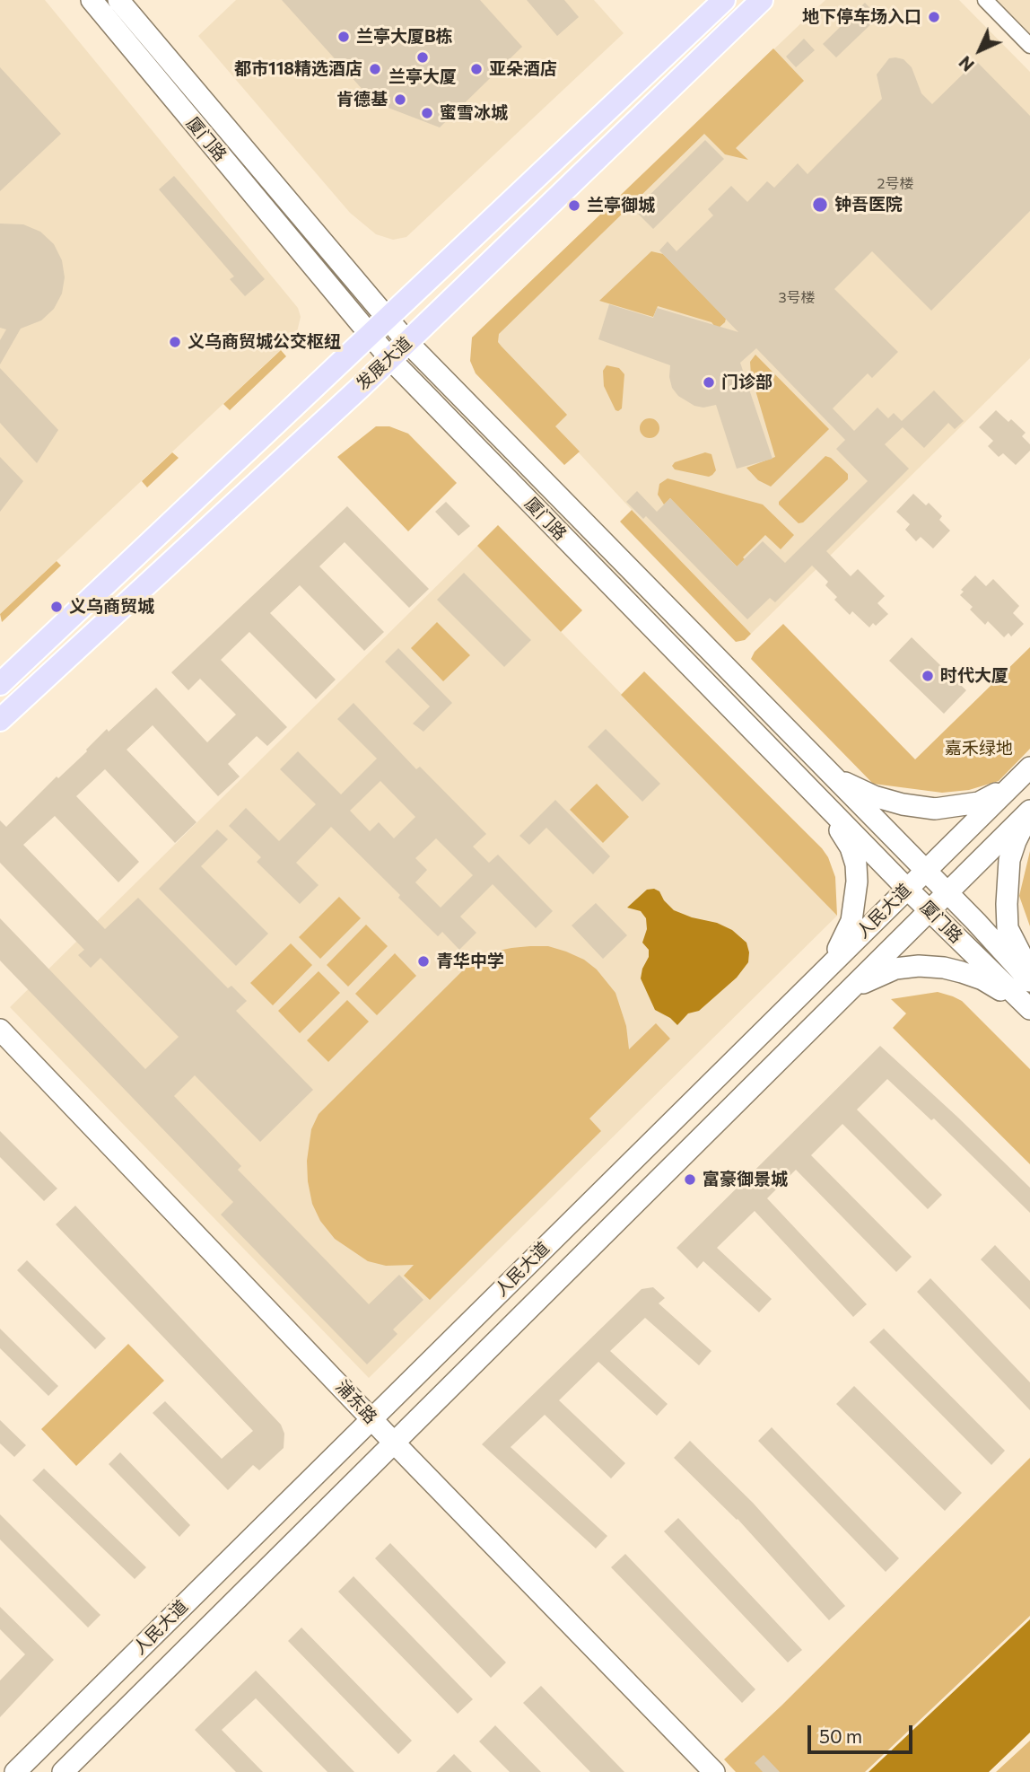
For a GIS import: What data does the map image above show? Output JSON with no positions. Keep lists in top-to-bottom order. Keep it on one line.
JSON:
{"streets":{"main road":["发展大道"],"street":["厦门路","人民大道","浦东路"]},"crossings":[["厦门路","发展大道"],["厦门路","人民大道"],["人民大道","浦东路"]],"parks":["嘉禾绿地"],"places":["地下停车场入口","兰亭大厦B栋","兰亭大厦","都市118精选酒店","亚朵酒店","肯德基","蜜雪冰城","钟吾医院","兰亭御城","义乌商贸城公交枢纽","门诊部","义乌商贸城","时代大厦","青华中学","富豪御景城"],"house_numbers":["2号楼","3号楼"],"scale_bar":"50 m","north":"bottom left"}
